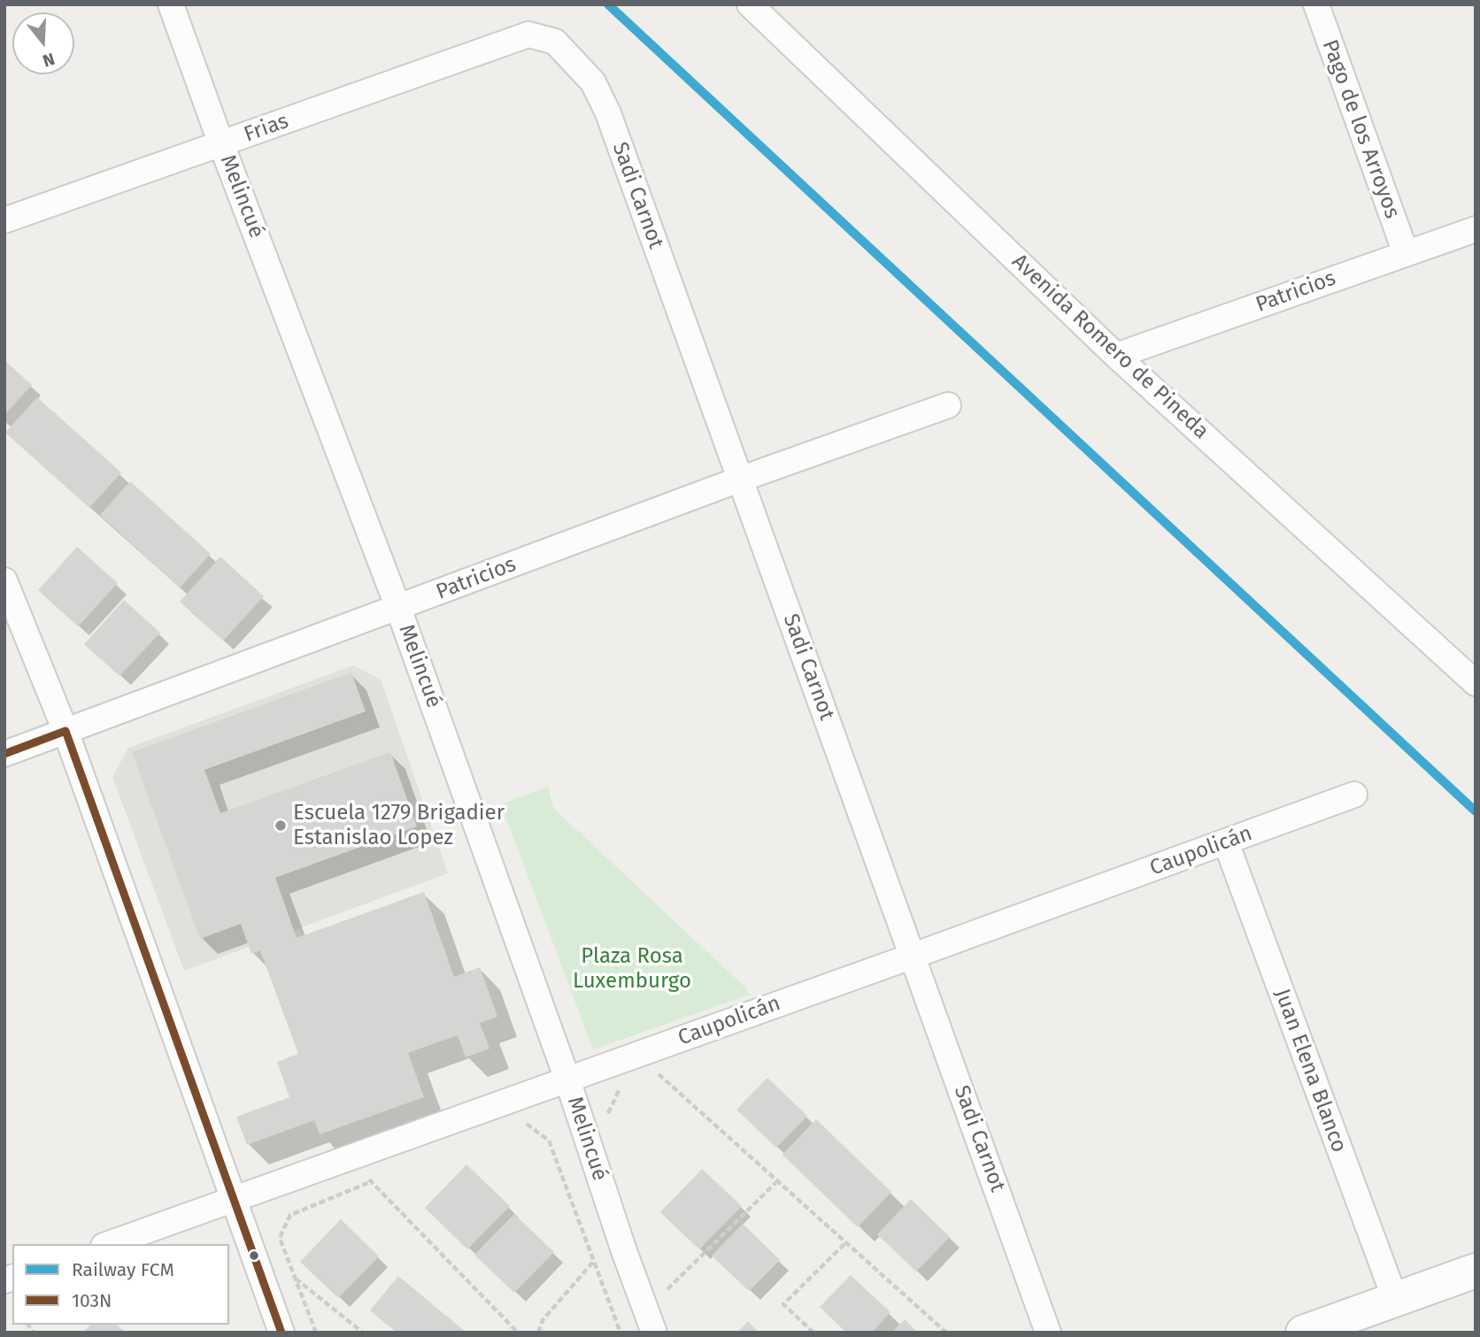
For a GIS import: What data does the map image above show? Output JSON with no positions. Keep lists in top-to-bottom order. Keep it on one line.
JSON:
{"streets":{"street":["Frias","Pago de los Arroyos","Sadi Carnot","Melincué","Patricios","Avenida Romero de Pineda","Caupolicán","Juan Elena Blanco"]},"crossings":[["Frias","Sadi Carnot"],["Frias","Melincué"],["Pago de los Arroyos","Patricios"],["Sadi Carnot","Patricios"],["Sadi Carnot","Caupolicán"],["Melincué","Patricios"],["Melincué","Caupolicán"],["Patricios","Avenida Romero de Pineda"],["Caupolicán","Juan Elena Blanco"]],"parks":["Plaza Rosa Luxemburgo"],"places":["Escuela 1279 Brigadier Estanislao Lopez"],"lines":["rail line FCM","transit line 103N"],"legend":["Railway FCM","103N"],"north":"bottom"}
